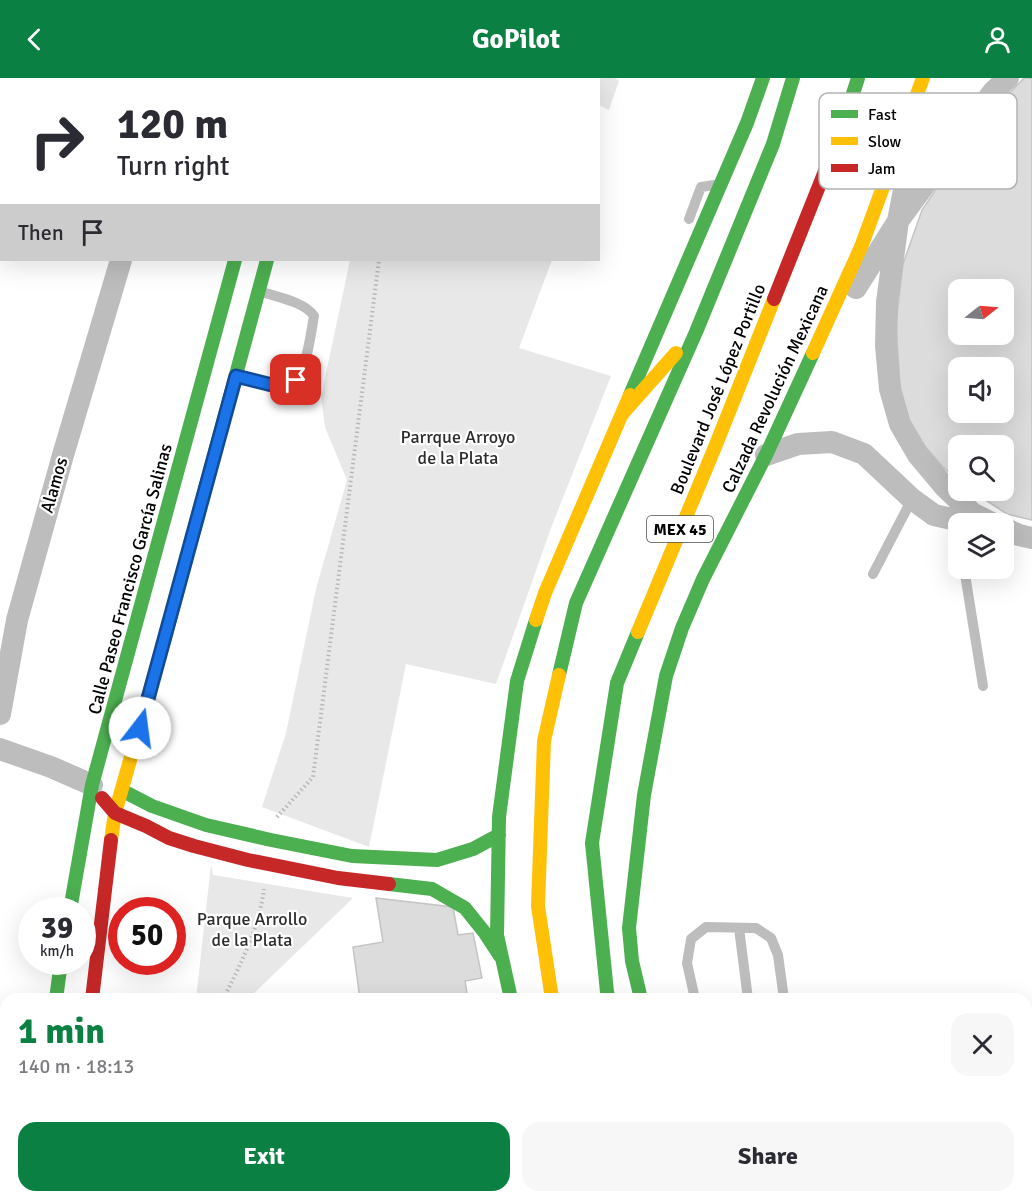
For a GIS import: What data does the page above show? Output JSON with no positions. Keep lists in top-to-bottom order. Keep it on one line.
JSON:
{"streets":{"main road":["Boulevard José López Portillo","Calzada Revolución Mexicana","MEX 45","Calle Paseo Francisco García Salinas"],"street":["Alamos"]},"parks":["Parrque Arroyo de la Plata","Parque Arrollo de la Plata"],"legend":["Fast","Slow","Jam"],"north":"right","page":{"header":"GoPilot","turn":["120 m","Turn right"],"then":"Then","speed":"39 km/h","limit":"50","heading":["1 min","140 m · 18:13"],"buttons":["Exit","Share"]}}
